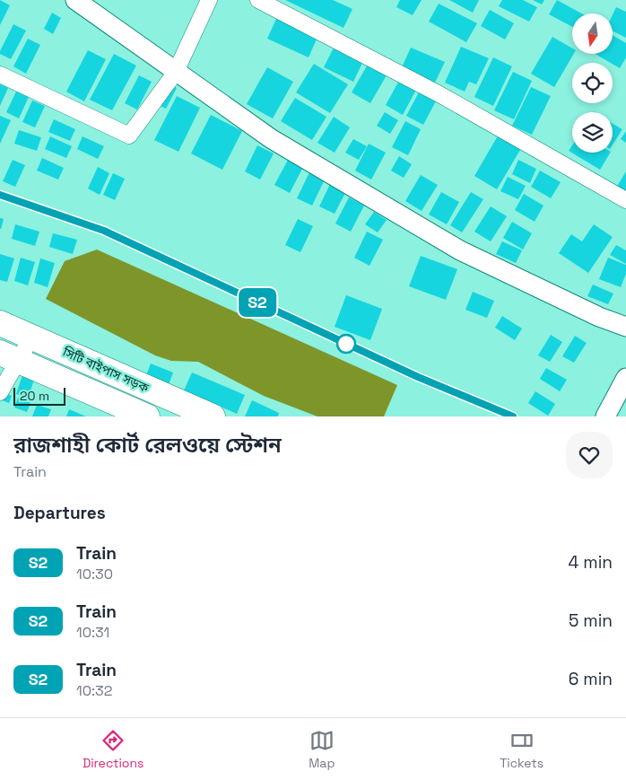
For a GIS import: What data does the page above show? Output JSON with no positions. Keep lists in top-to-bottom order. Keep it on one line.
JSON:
{"streets":{"main road":["সিটি বাইপাস সড়ক"]},"scale_bar":"20 m","north":"bottom","page":{"on_map":"S2","scale":"20 m","heading":[["রাজশাহী কোর্ট রেলওয়ে স্টেশন","Train"],"Departures"],"list":[{"mark":"S2","name":"Train","note":"10:30","value":"4 min"},{"mark":"S2","name":"Train","note":"10:31","value":"5 min"},{"mark":"S2","name":"Train","note":"10:32","value":"6 min"}],"tabs":["Directions","Map","Tickets"]}}
